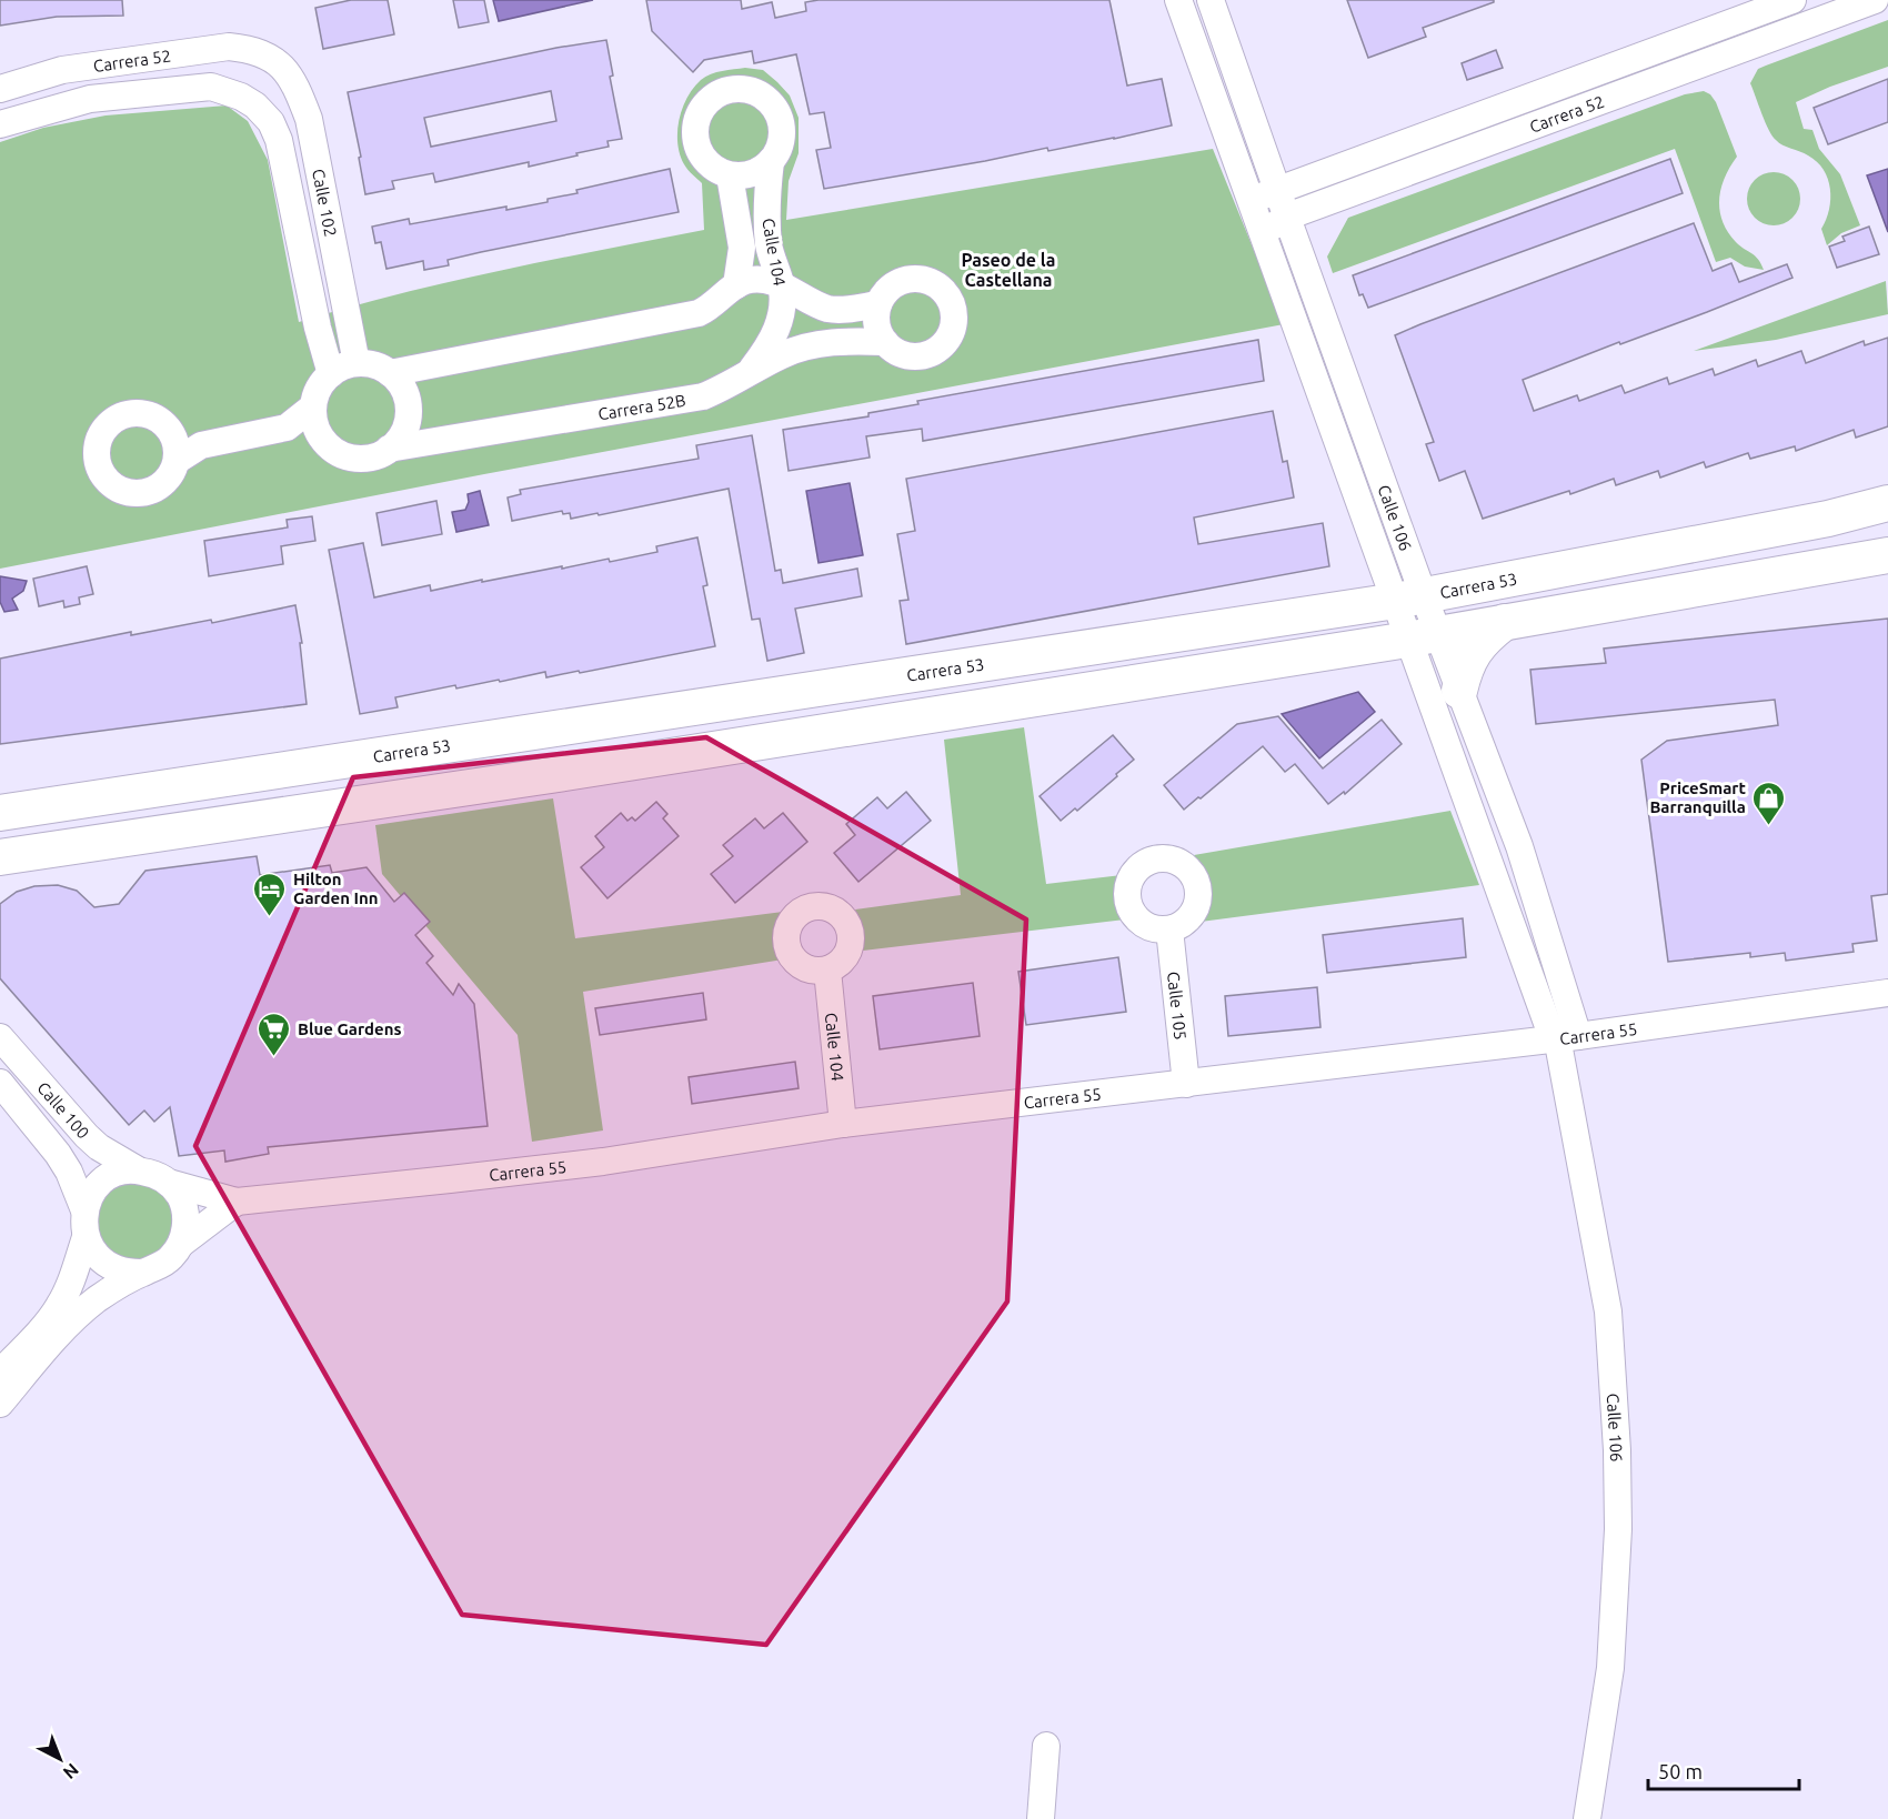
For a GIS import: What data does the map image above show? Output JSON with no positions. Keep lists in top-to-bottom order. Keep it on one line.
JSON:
{"streets":{"main road":["Carrera 53"],"street":["Carrera 52","Calle 102","Calle 104","Carrera 52B","Calle 106","Calle 105","Carrera 55","Calle 100"]},"crossings":[["Carrera 52","Calle 102"],["Carrera 52","Calle 106"],["Calle 102","Carrera 52B"],["Calle 104","Carrera 52B"],["Calle 104","Carrera 55"],["Calle 106","Carrera 53"],["Calle 106","Carrera 55"],["Calle 105","Carrera 55"],["Carrera 55","Calle 100"]],"districts":["Paseo de la Castellana"],"places":{"shop":["PriceSmart Barranquilla"],"hotel":["Hilton Garden Inn"],"supermarket":["Blue Gardens"]},"scale_bar":"50 m","north":"bottom right"}
